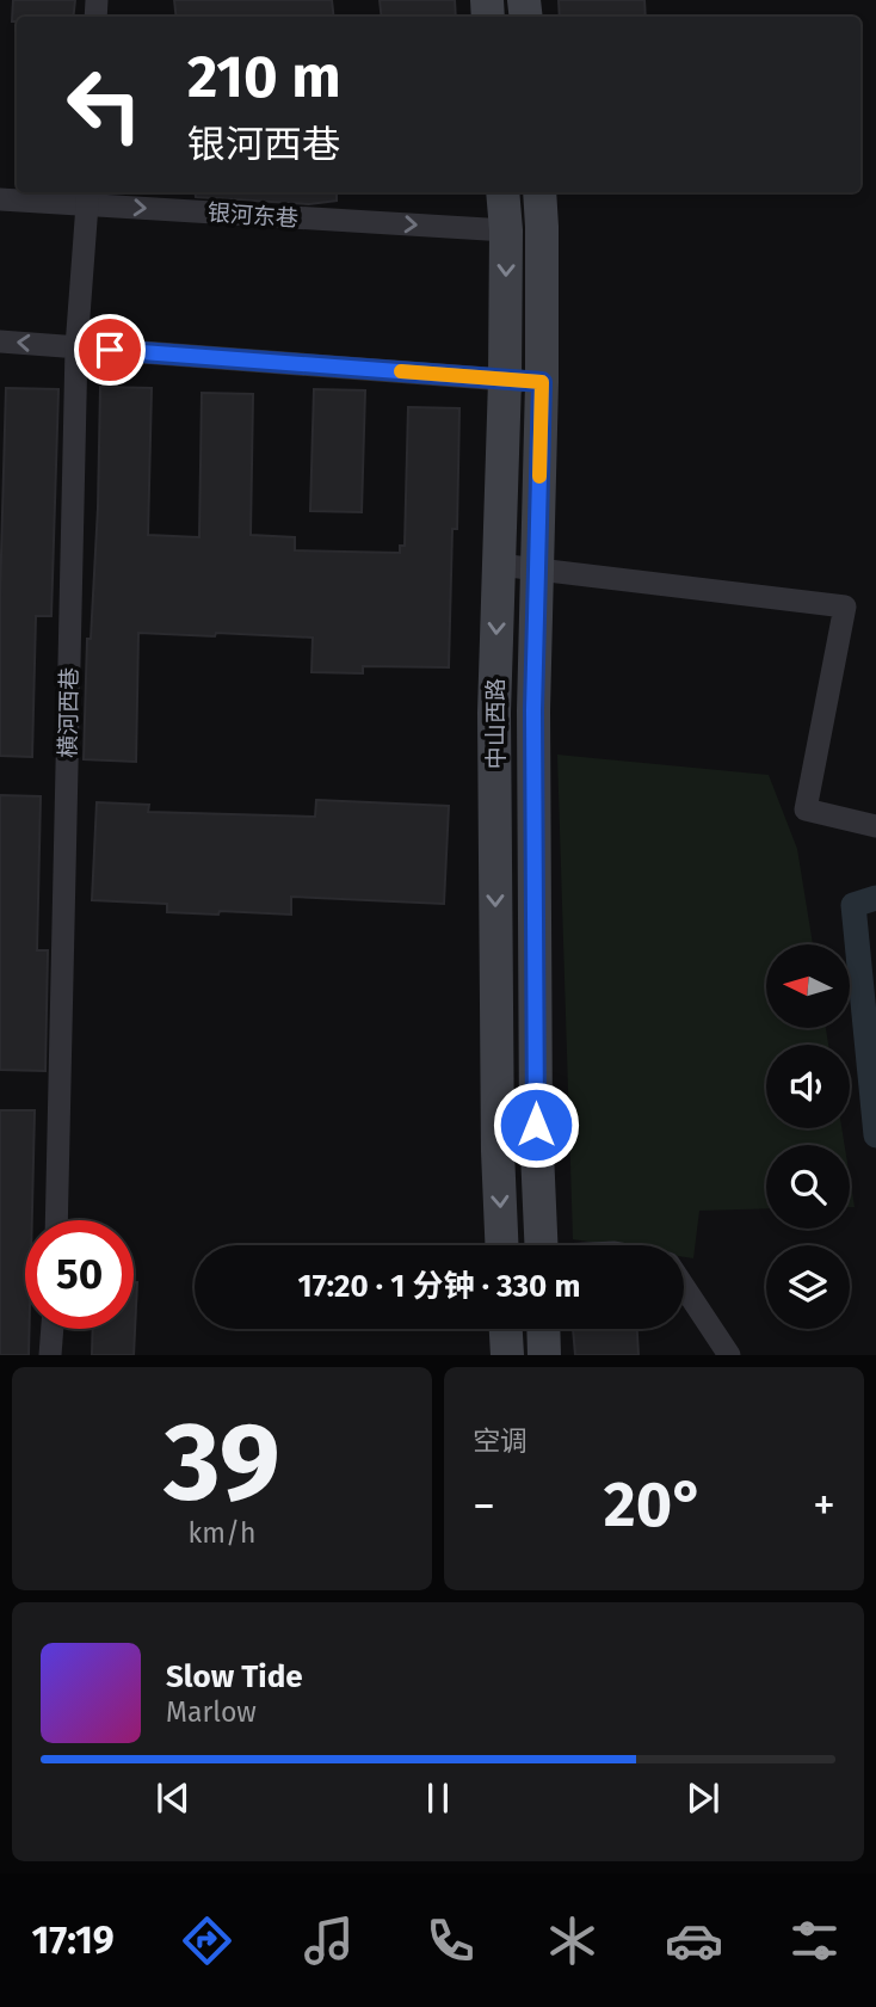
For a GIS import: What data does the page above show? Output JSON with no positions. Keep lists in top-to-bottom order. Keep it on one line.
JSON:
{"streets":{"main road":["中山西路"],"street":["银河东巷","横河西巷"]},"crossings":[["银河东巷","横河西巷"],["银河东巷","中山西路"]],"north":"left","page":{"turn":["210 m","银河西巷"],"limit":"50","trip":"17:20 · 1 分钟 · 330 m","tile":[["39","km/h"],"空调"],"heat":["−","20°","+"],"song":["Slow Tide","Marlow"],"tabs":"17:19"}}
